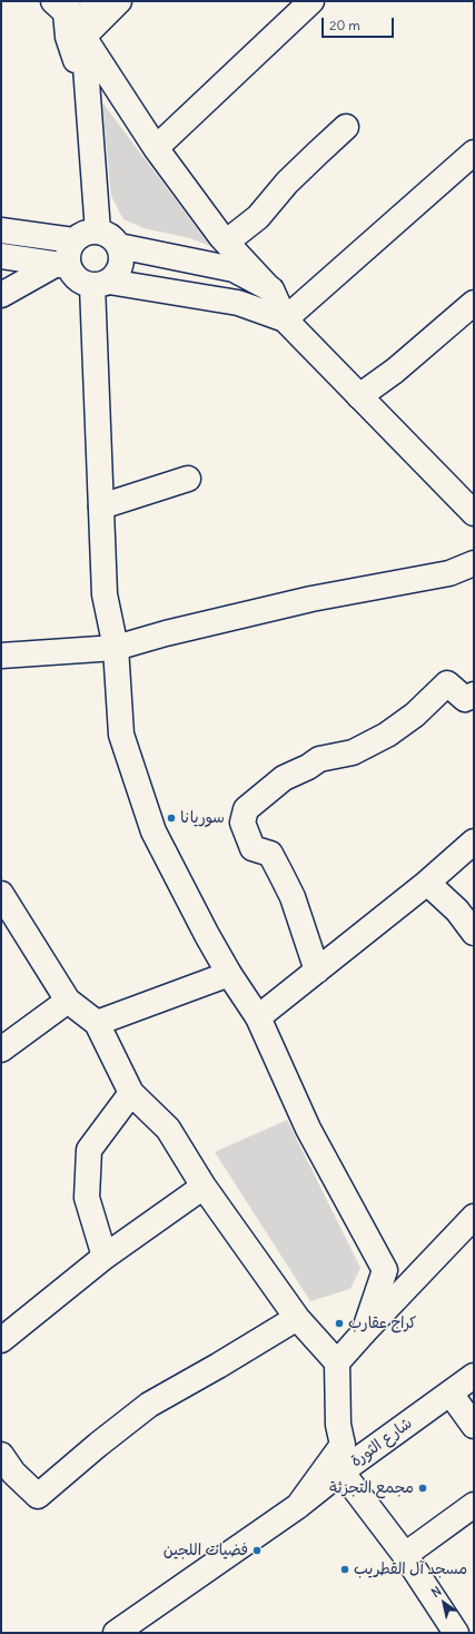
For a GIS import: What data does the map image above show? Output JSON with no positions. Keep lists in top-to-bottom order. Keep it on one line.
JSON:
{"streets":{"street":["شارع الثورة"]},"places":["سوريانا","كراج عقارب","مجمع التجزئة","فضيات اللجين","مسجد آل القطريب"],"scale_bar":"20 m","north":"top left"}
